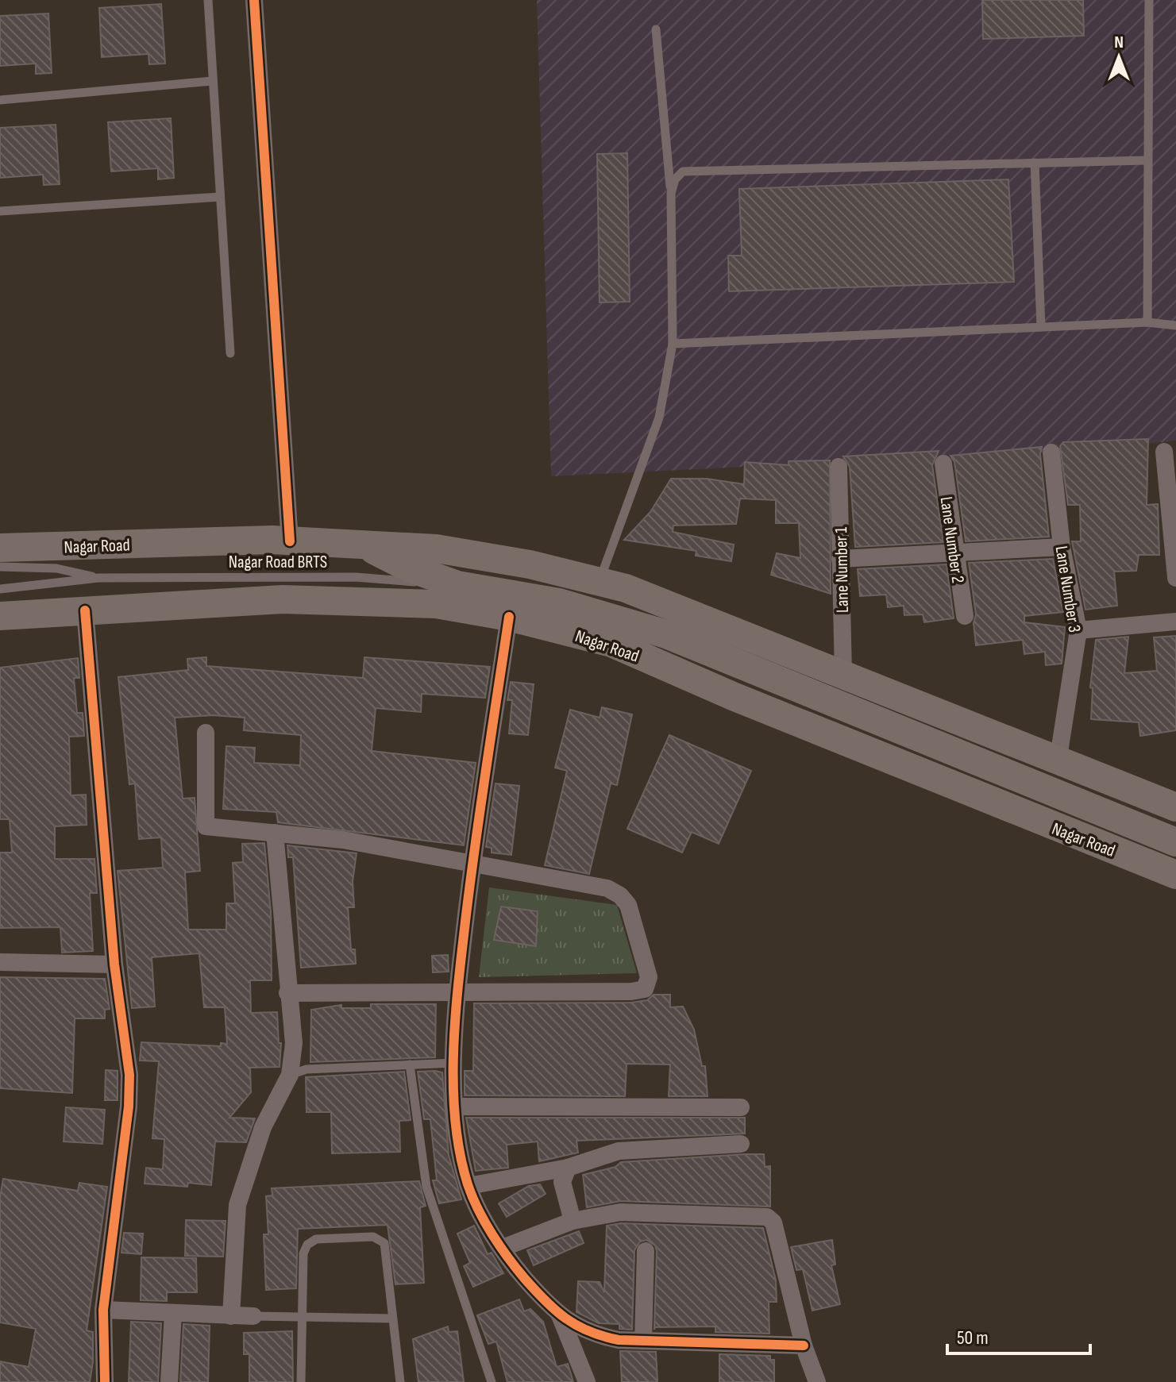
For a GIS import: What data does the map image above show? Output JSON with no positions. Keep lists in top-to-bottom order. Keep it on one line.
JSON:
{"streets":{"highway":["Nagar Road"],"street":["Lane Number 2","Lane Number 1","Lane Number 3"],"lane":["Nagar Road BRTS"]},"crossings":[["Nagar Road","Lane Number 1"],["Nagar Road","Lane Number 3"]],"scale_bar":"50 m","north":"top"}
